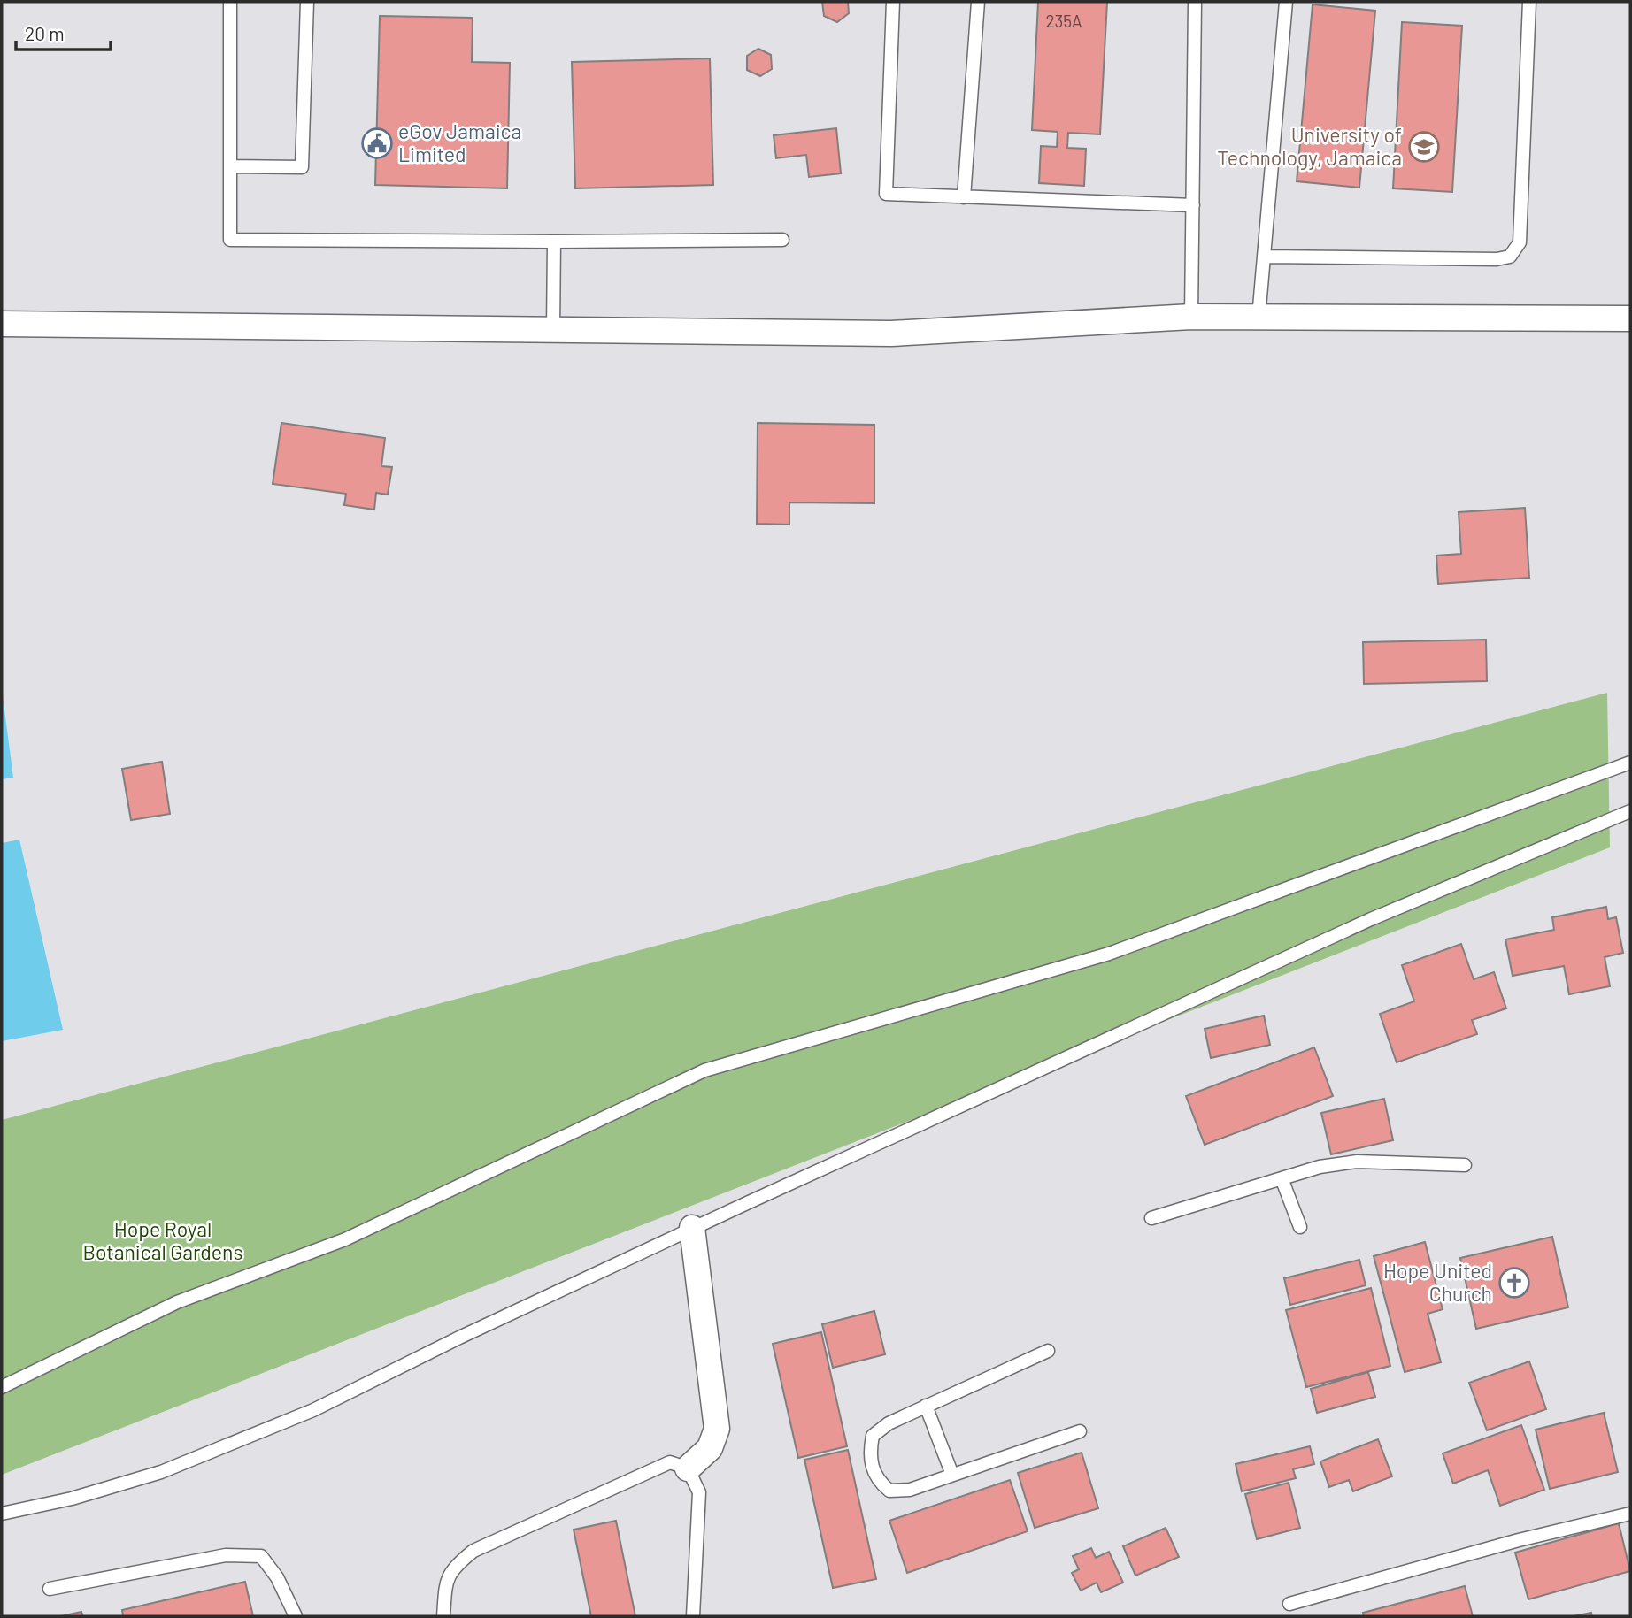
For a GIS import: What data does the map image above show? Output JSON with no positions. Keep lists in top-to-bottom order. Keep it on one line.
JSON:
{"parks":["Hope Royal Botanical Gardens"],"places":{"public building":["eGov Jamaica Limited"],"school or university":["University of Technology, Jamaica"],"church":["Hope United Church"]},"house_numbers":["235A"],"scale_bar":"20 m"}
